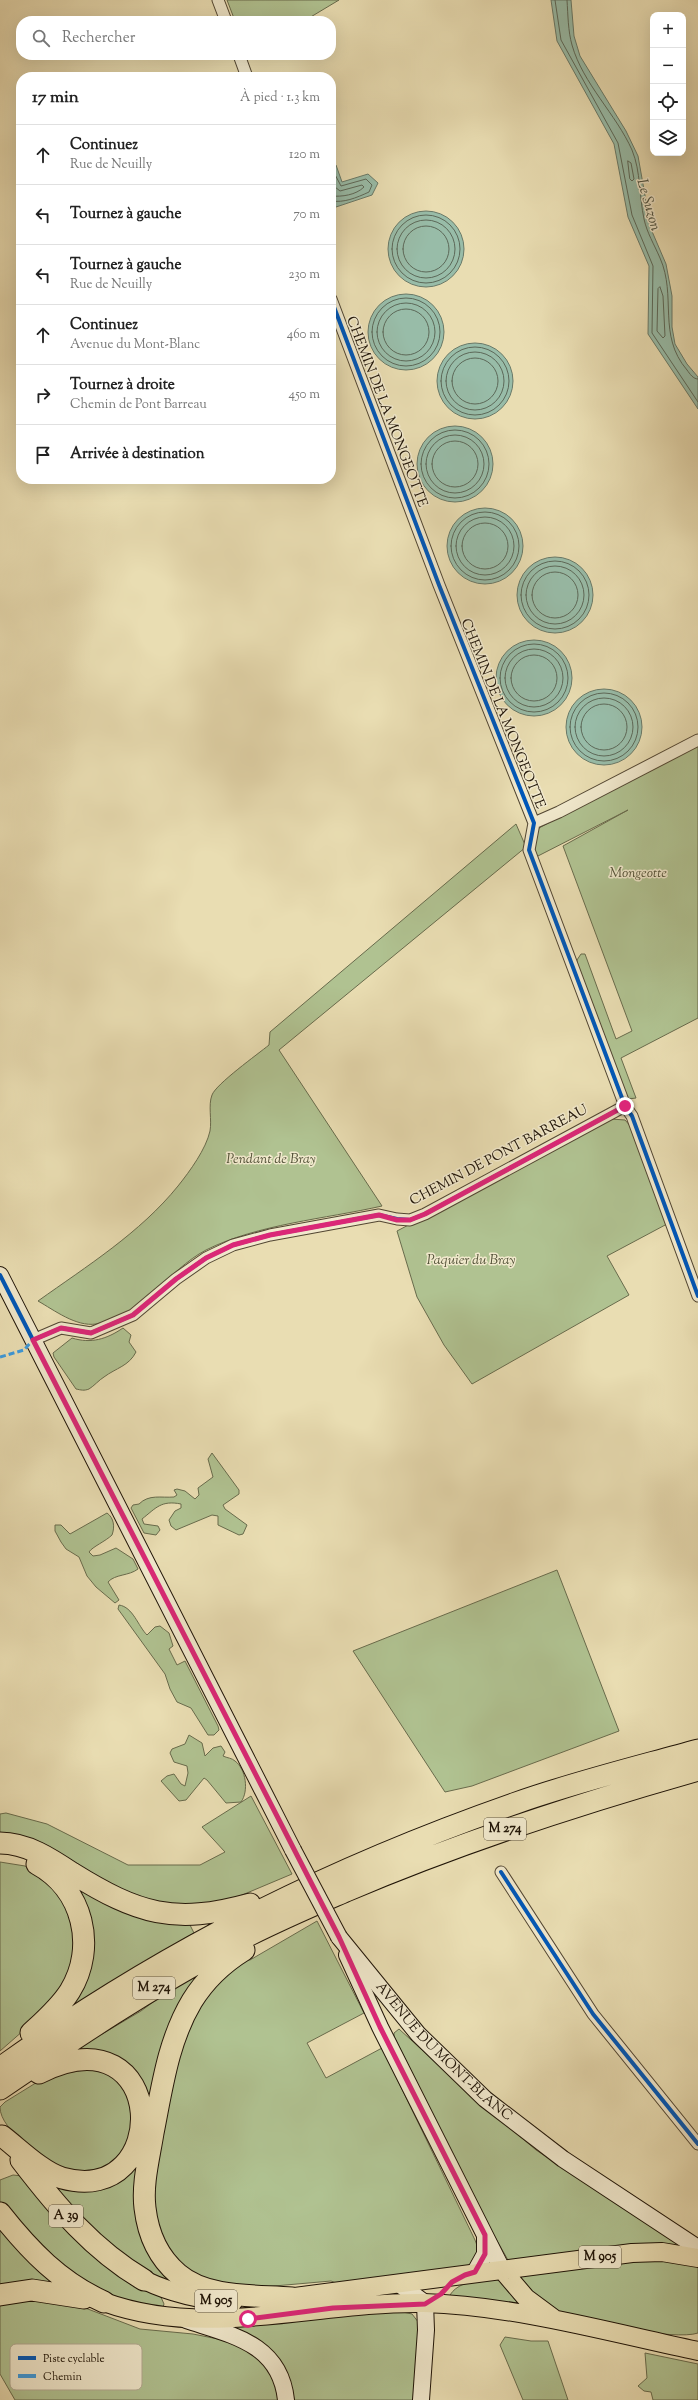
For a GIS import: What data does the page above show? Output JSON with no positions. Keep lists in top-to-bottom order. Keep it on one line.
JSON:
{"streets":{"highway":["M 274","A 39"],"main road":["AVENUE DU MONT-BLANC","M 905"],"street":["CHEMIN DE LA MONGEOTTE","CHEMIN DE PONT BARREAU"]},"crossings":[["CHEMIN DE LA MONGEOTTE","CHEMIN DE PONT BARREAU"],["CHEMIN DE PONT BARREAU","AVENUE DU MONT-BLANC"],["A 39","M 905"]],"water":["Le Suzon"],"parks":["Mongeotte","Pendant de Bray","Paquier du Bray"],"legend":["Piste cyclable","Chemin"],"page":{"map_buttons":["+","−"],"search":"Rechercher","heading":["17 min","À pied · 1.3 km"],"list":[["Continuez","Rue de Neuilly","120 m"],["Tournez à gauche","70 m"],["Tournez à gauche","Rue de Neuilly","230 m"],["Continuez","Avenue du Mont-Blanc","460 m"],["Tournez à droite","Chemin de Pont Barreau","450 m"],"Arrivée à destination"]}}
